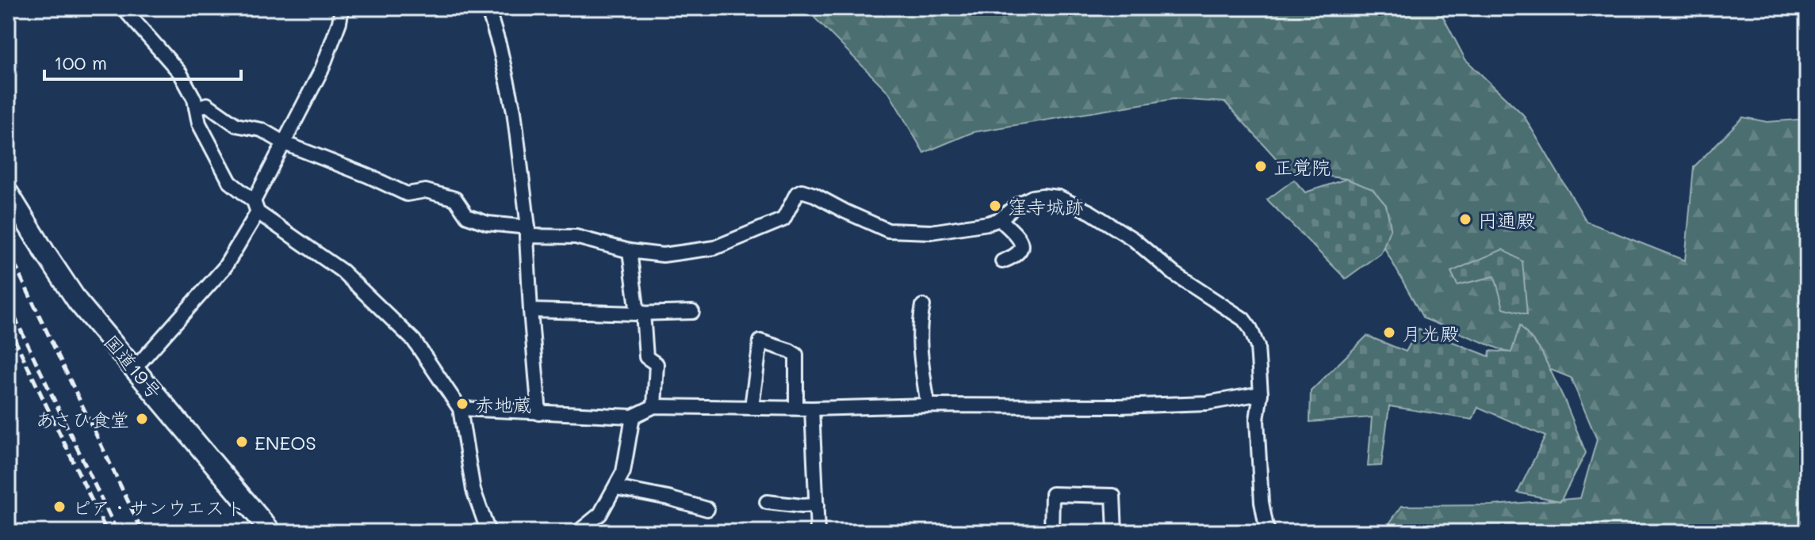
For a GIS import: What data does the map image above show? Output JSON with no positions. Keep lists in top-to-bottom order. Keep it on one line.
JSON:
{"streets":{"highway":["国道19号"]},"places":["正覚院","窪寺城跡","円通殿","月光殿","赤地蔵","あさひ食堂","ENEOS","ピア・サンウエスト"],"scale_bar":"100 m"}
